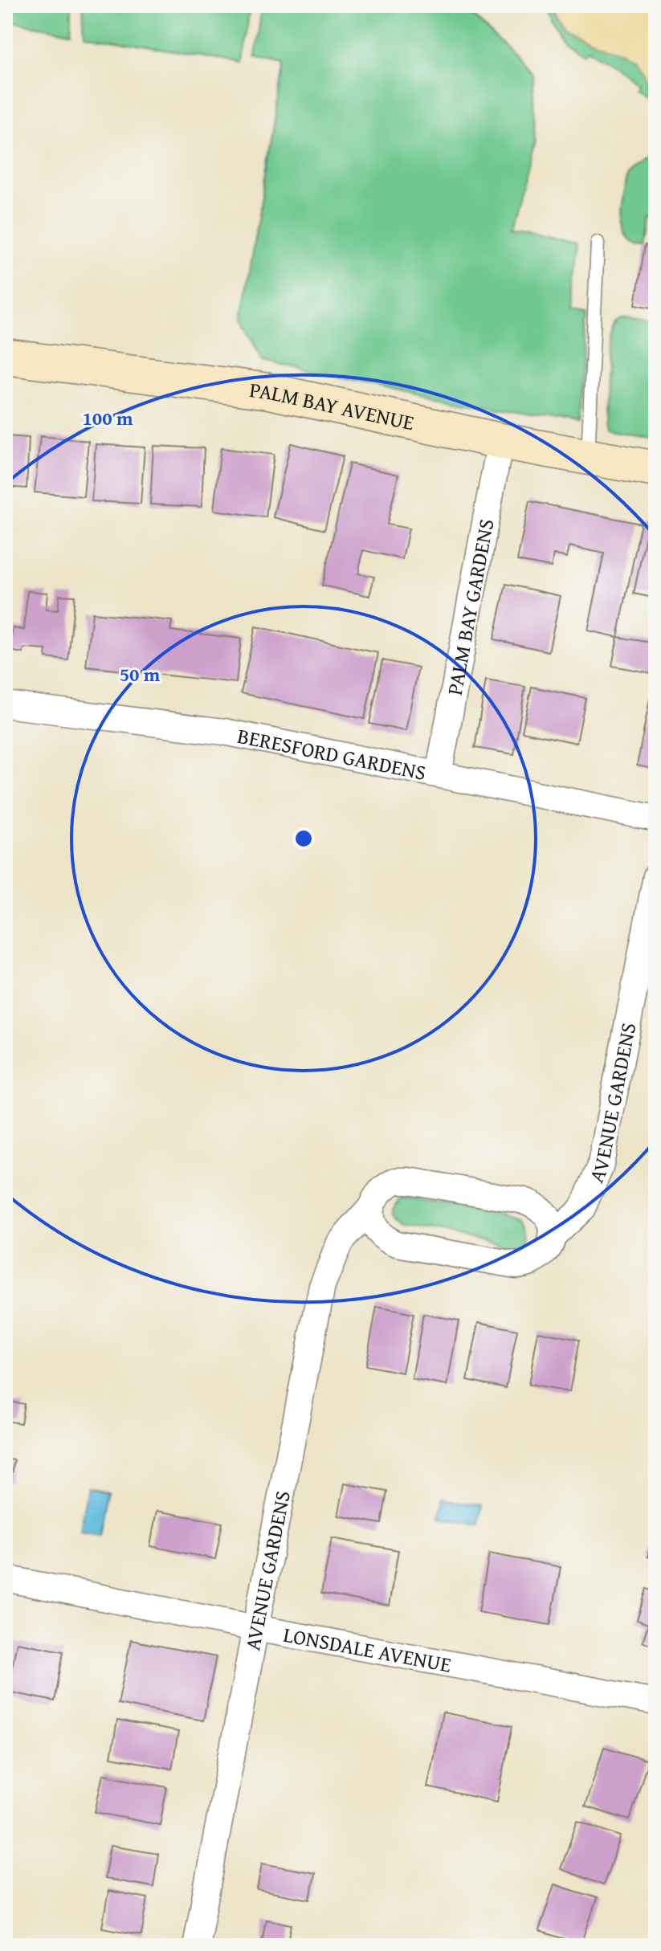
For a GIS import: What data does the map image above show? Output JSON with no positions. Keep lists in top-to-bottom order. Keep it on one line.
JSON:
{"streets":{"main road":["PALM BAY AVENUE"],"street":["PALM BAY GARDENS","BERESFORD GARDENS","AVENUE GARDENS","LONSDALE AVENUE"]},"crossings":[["PALM BAY AVENUE","PALM BAY GARDENS"],["PALM BAY GARDENS","BERESFORD GARDENS"],["AVENUE GARDENS","LONSDALE AVENUE"]],"rings":["100 m","50 m"]}
